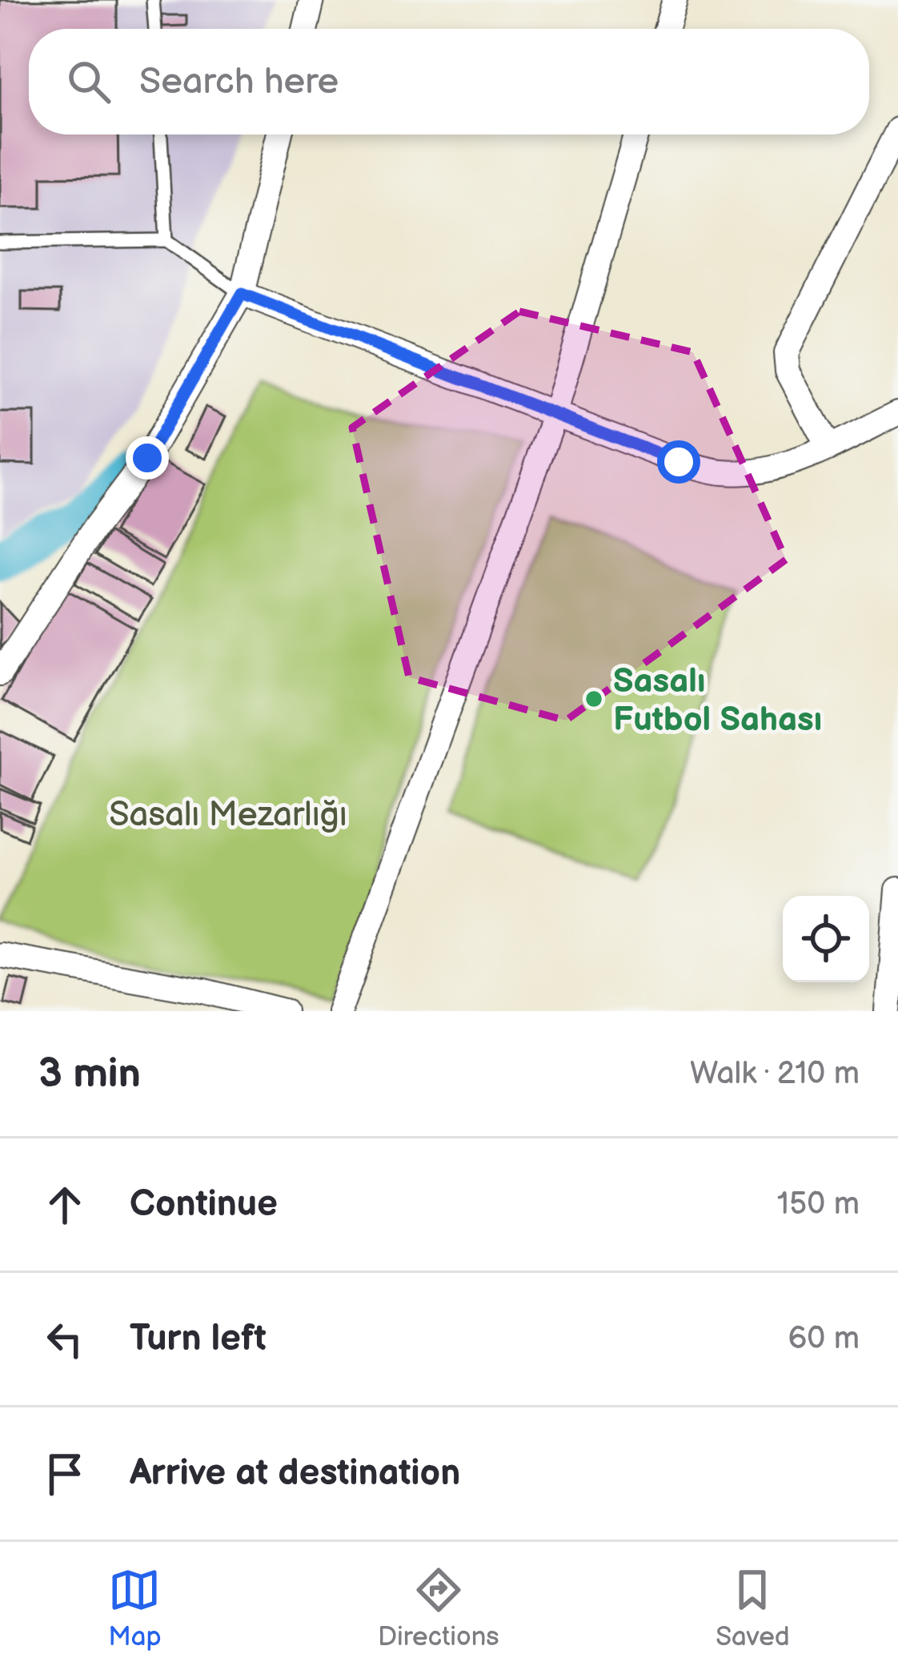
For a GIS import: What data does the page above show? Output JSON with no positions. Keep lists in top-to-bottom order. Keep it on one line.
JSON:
{"parks":["Sasalı Mezarlığı"],"places":["Sasalı Futbol Sahası"],"page":{"search":"Search here","heading":["3 min","Walk · 210 m"],"list":[["Continue","150 m"],["Turn left","60 m"],"Arrive at destination"],"nav":["Map","Directions","Saved"]}}
